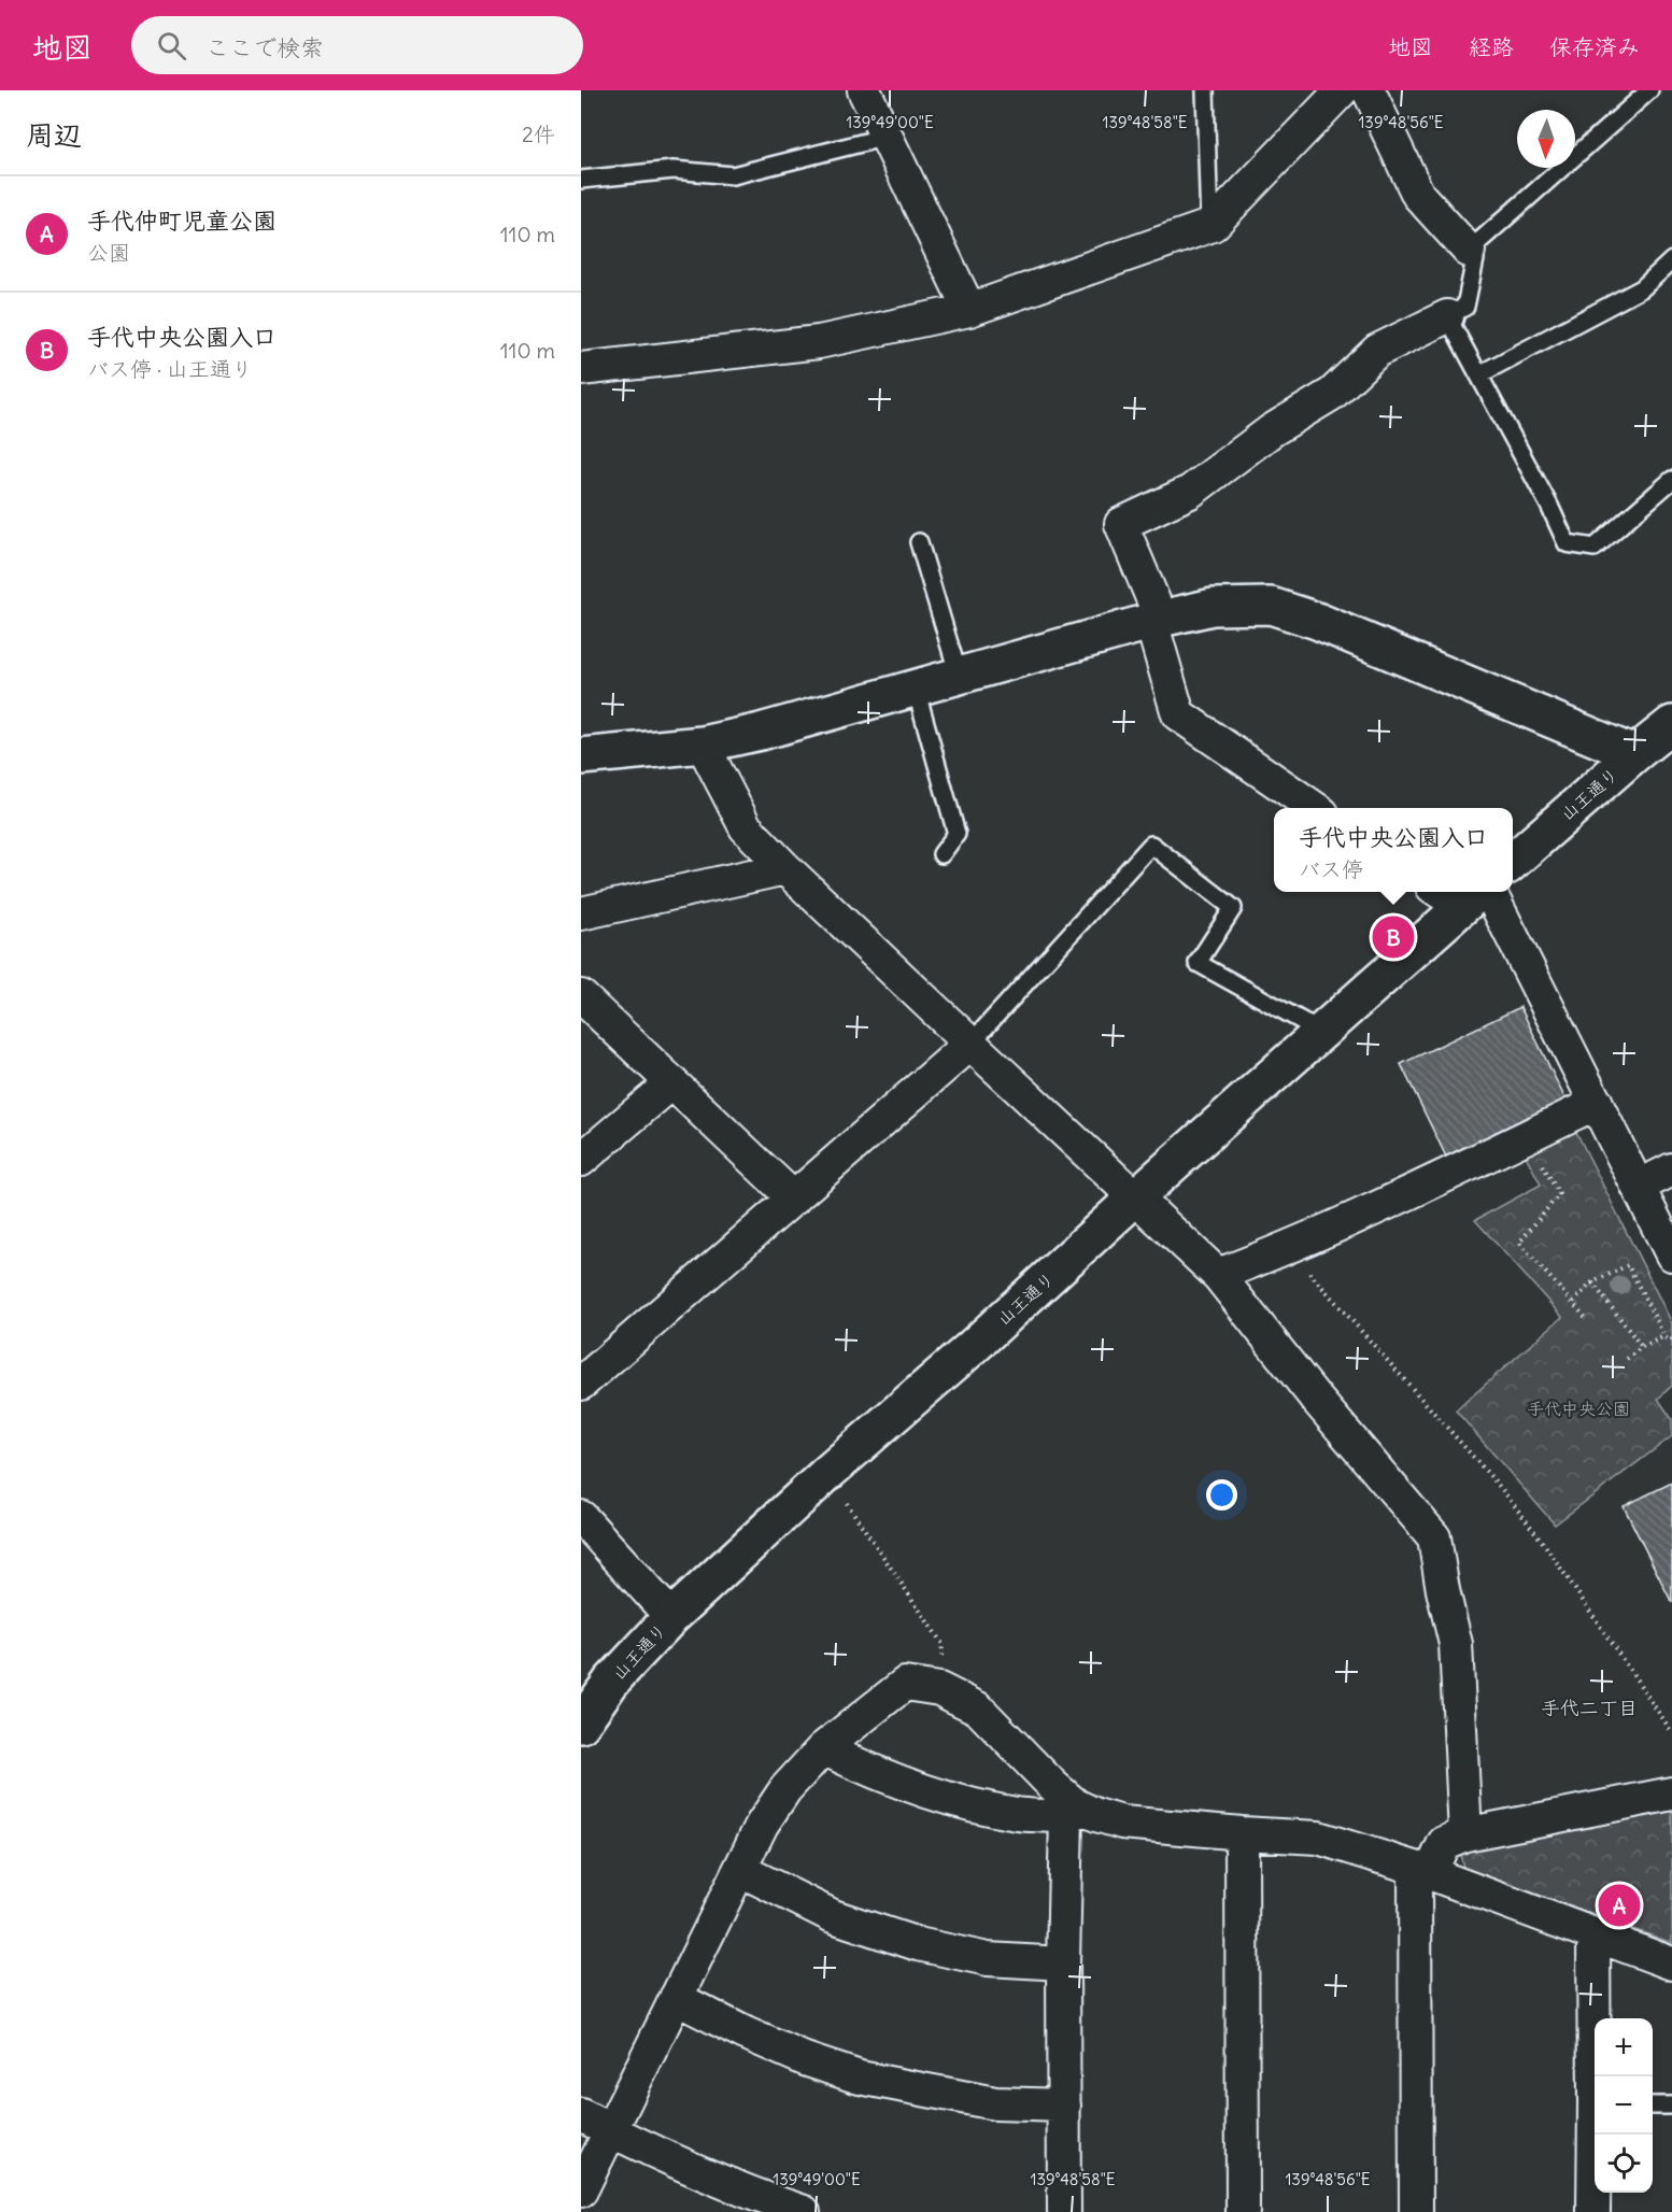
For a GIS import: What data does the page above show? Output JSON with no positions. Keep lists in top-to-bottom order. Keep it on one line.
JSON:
{"streets":{"street":["山王通り"]},"districts":["手代二丁目"],"parks":["手代中央公園"],"north":"bottom","page":{"header":"地図","search":"ここで検索","nav":["地図","経路","保存済み"],"heading":["周辺","2件"],"list":[{"mark":"A","name":"手代仲町児童公園","note":"公園","value":"110 m"},{"mark":"B","name":"手代中央公園入口","note":"バス停 · 山王通り","value":"110 m"}],"popup":["手代中央公園入口","バス停"],"pins":["B","A"],"map_buttons":["+","−"]},"coordinates":["139°49'00\"E","139°48'58\"E","139°48'56\"E"]}
